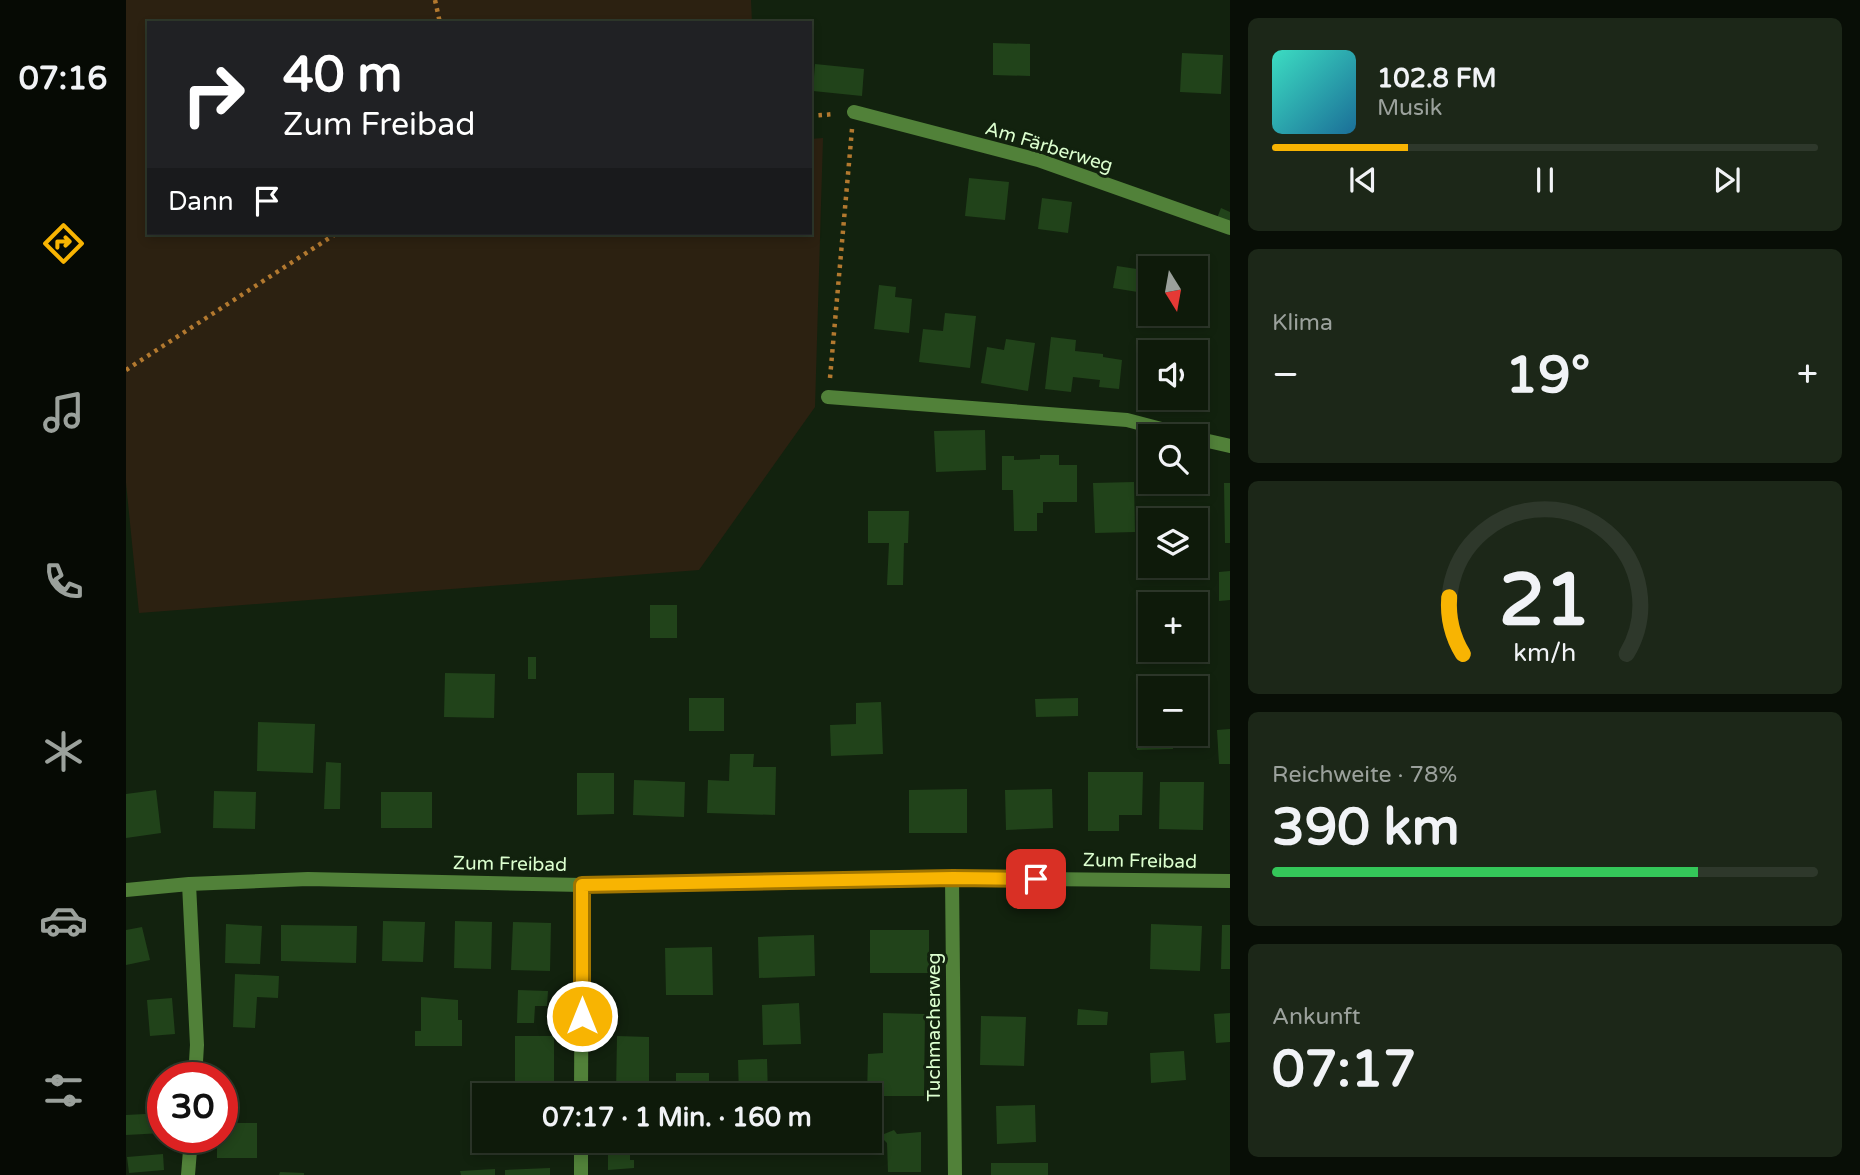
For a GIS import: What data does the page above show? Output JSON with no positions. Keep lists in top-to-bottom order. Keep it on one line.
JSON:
{"streets":{"street":["Am Färberweg","Zum Freibad","Tuchmacherweg"]},"crossings":[["Zum Freibad","Tuchmacherweg"]],"north":"bottom","page":{"tabs":"07:16","turn":["40 m","Zum Freibad"],"song":["102.8 FM","Musik"],"then":"Dann","tile":["Klima",["Reichweite · 78%","390 km"],["Ankunft","07:17"]],"map_buttons":["+","−"],"heat":["−","19°","+"],"limit":"30","trip":"07:17 · 1 Min. · 160 m","gauge":["21","km/h"]}}
